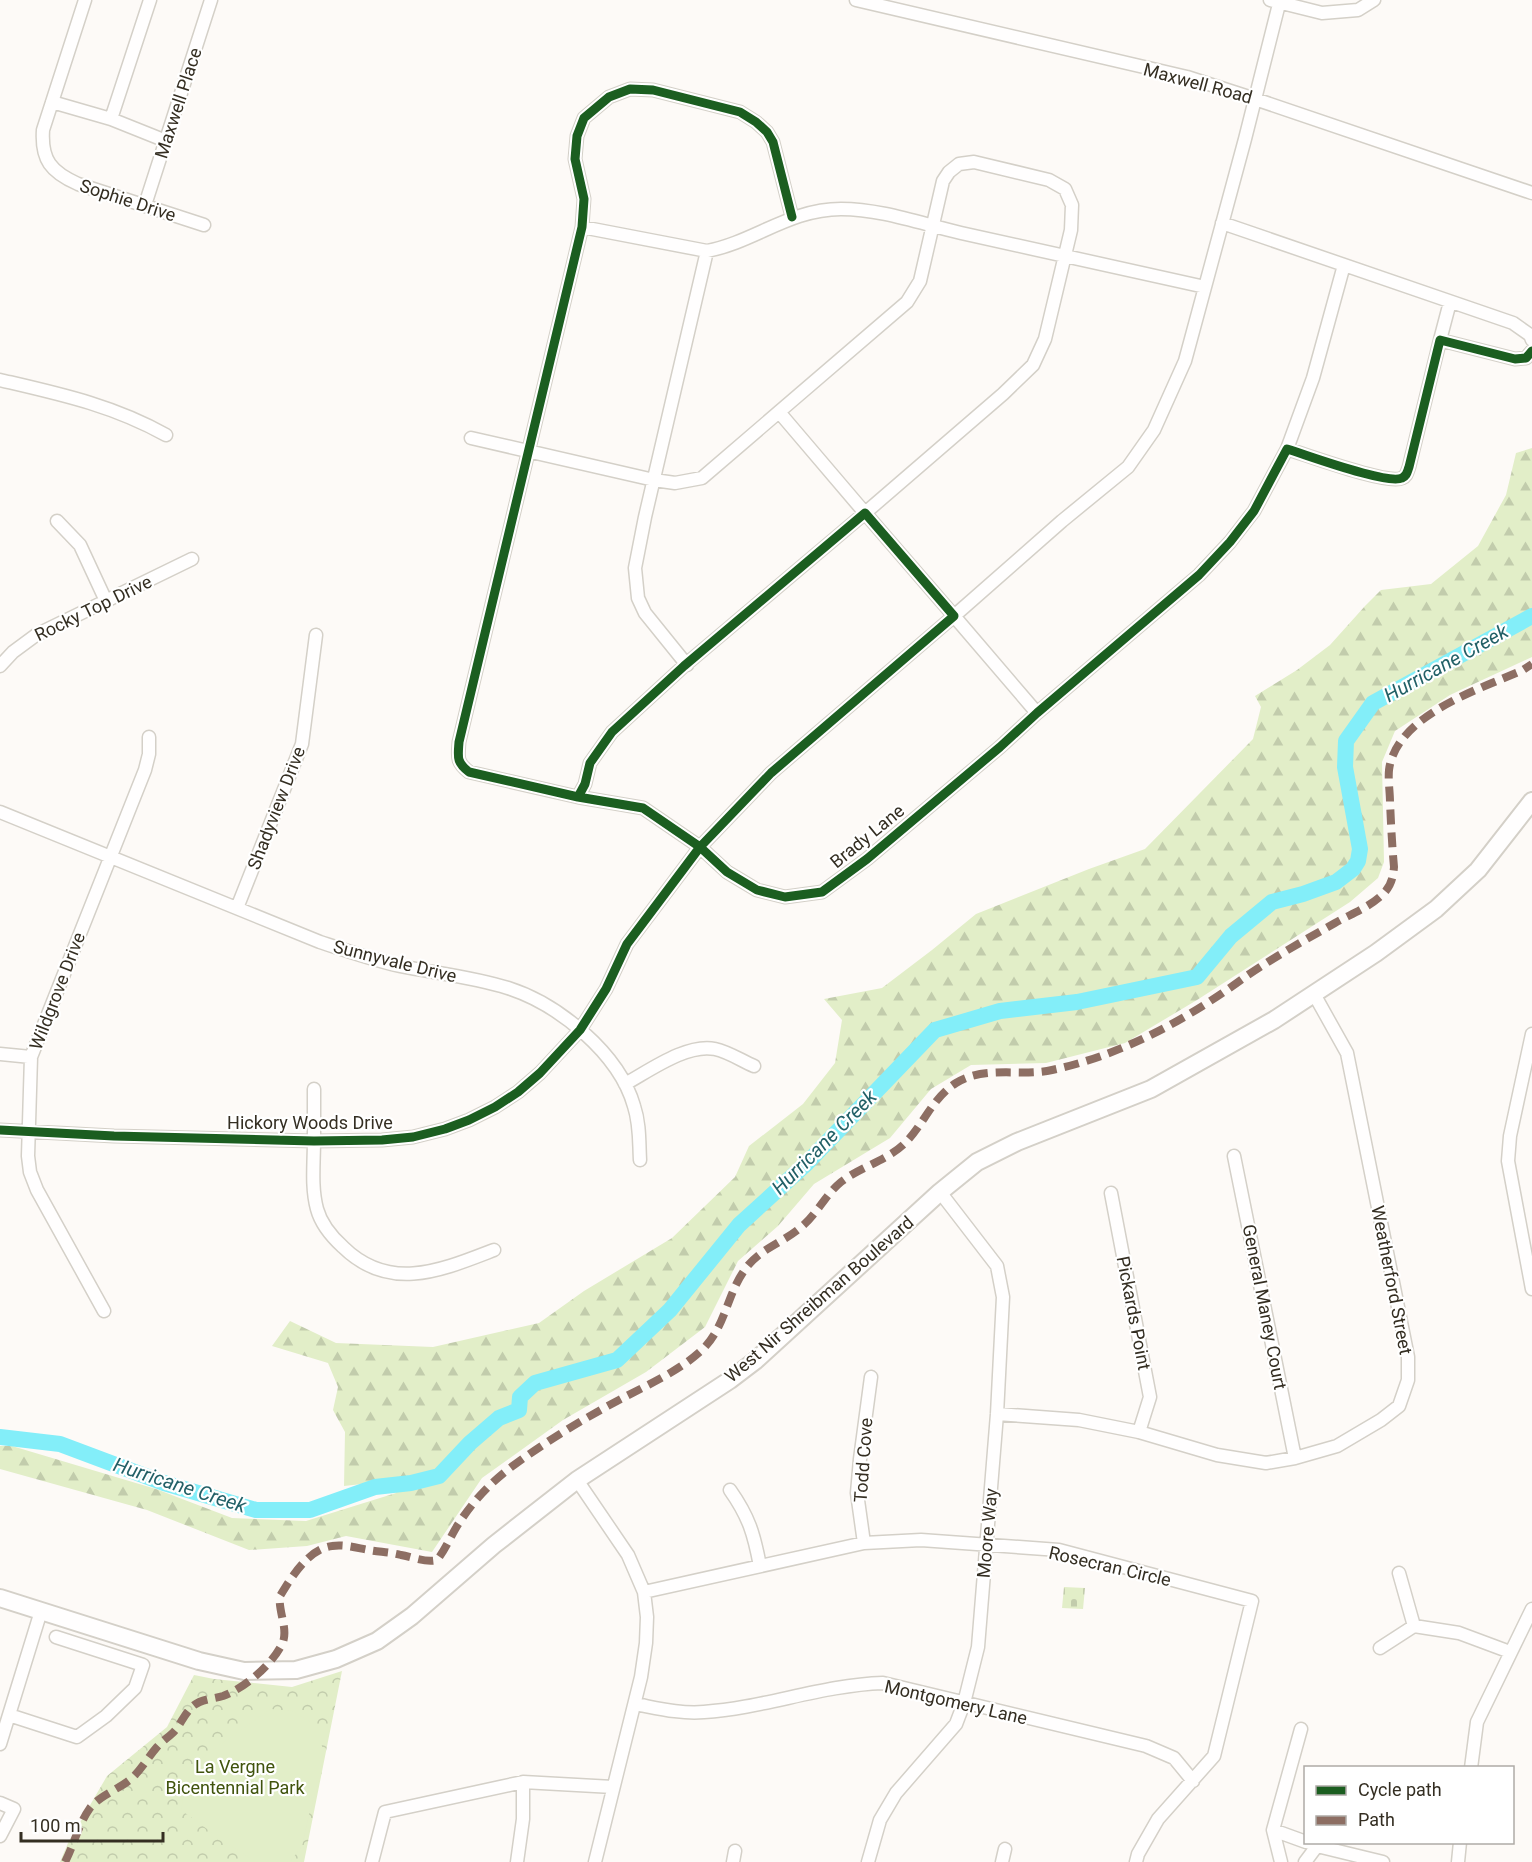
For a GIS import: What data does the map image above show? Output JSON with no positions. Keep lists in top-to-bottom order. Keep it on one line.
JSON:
{"streets":{"main road":["West Nir Shreibman Boulevard"],"street":["Maxwell Road","Maxwell Place","Sophie Drive","Rocky Top Drive","Shadyview Drive","Brady Lane","Sunnyvale Drive","Wildgrove Drive","Hickory Woods Drive","Weatherford Street","General Maney Court","Pickards Point","Todd Cove","Moore Way","Rosecran Circle","Montgomery Lane"]},"crossings":[["Maxwell Road","Hickory Woods Drive"],["Maxwell Place","Sophie Drive"],["Shadyview Drive","Sunnyvale Drive"],["Brady Lane","Hickory Woods Drive"],["Sunnyvale Drive","Wildgrove Drive"],["Sunnyvale Drive","Hickory Woods Drive"],["Wildgrove Drive","Hickory Woods Drive"],["Weatherford Street","West Nir Shreibman Boulevard"],["Weatherford Street","General Maney Court"],["Weatherford Street","Pickards Point"],["Weatherford Street","Moore Way"],["West Nir Shreibman Boulevard","Moore Way"],["Todd Cove","Rosecran Circle"],["Moore Way","Rosecran Circle"],["Moore Way","Montgomery Lane"],["Rosecran Circle","Montgomery Lane"]],"water":["Hurricane Creek"],"parks":["La Vergne Bicentennial Park"],"legend":["Cycle path","Path"],"scale_bar":"100 m"}
